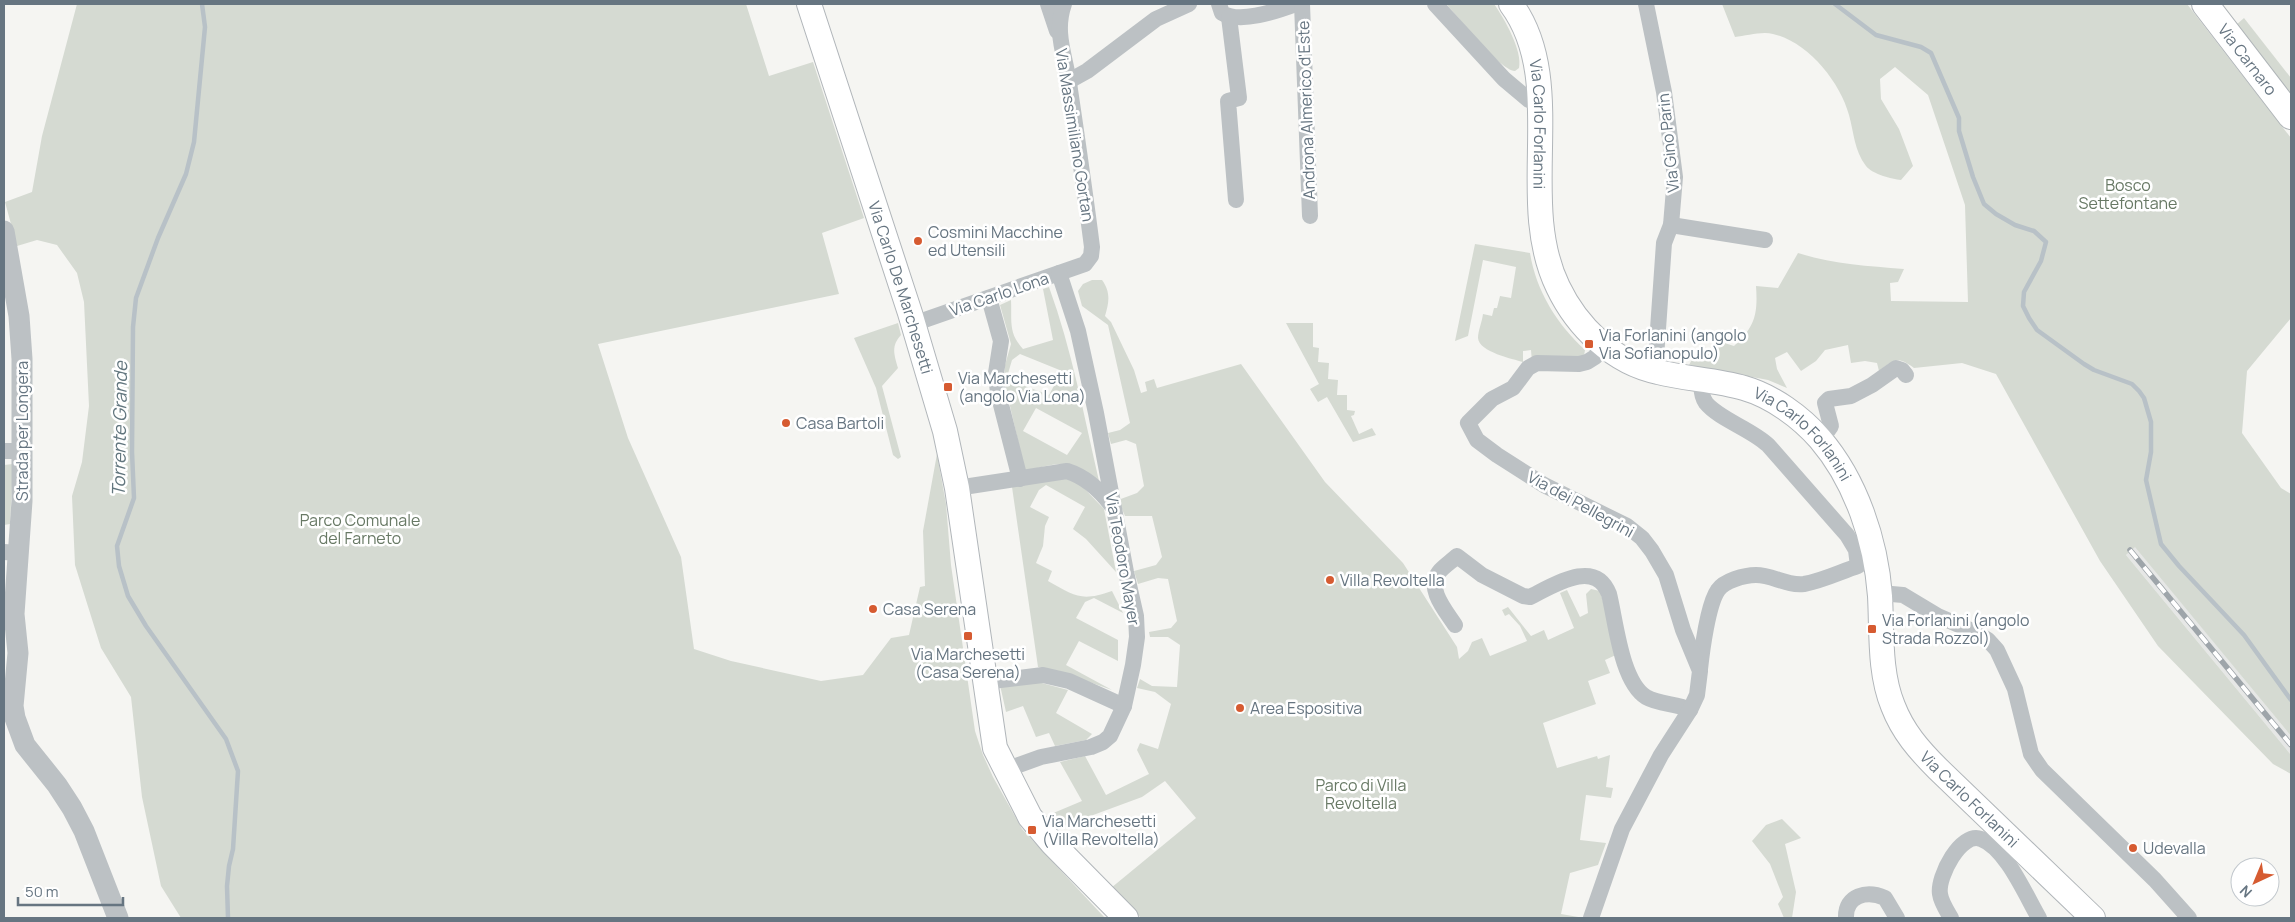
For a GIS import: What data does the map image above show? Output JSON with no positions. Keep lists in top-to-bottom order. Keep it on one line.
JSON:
{"streets":{"main road":["Via Carnaro","Via Carlo Forlanini","Via Carlo De Marchesetti"],"street":["Androna Almerico d'Este","Via Massimiliano Gortan","Via Gino Parin","Via Carlo Lona","Strada per Longera","Via dei Pellegrini","Via Teodoro Mayer"]},"crossings":[["Via Carlo Forlanini","Via Gino Parin"],["Via Carlo Forlanini","Via dei Pellegrini"],["Via Massimiliano Gortan","Via Carlo Lona"],["Via Carlo De Marchesetti","Via Carlo Lona"],["Via Carlo De Marchesetti","Via Teodoro Mayer"],["Via Carlo Lona","Via Teodoro Mayer"]],"water":["Torrente Grande"],"parks":["Bosco Settefontane","Parco Comunale del Farneto","Parco di Villa Revoltella"],"places":{"other":["Cosmini Macchine ed Utensili","Casa Bartoli","Villa Revoltella","Casa Serena","Area Espositiva","Udevalla"],"transit":["Via Forlanini (angolo Via Sofianopulo)","Via Marchesetti (angolo Via Lona)","Via Forlanini (angolo Strada Rozzol)","Via Marchesetti (Casa Serena)","Via Marchesetti (Villa Revoltella)"]},"scale_bar":"50 m","north":"bottom left"}
